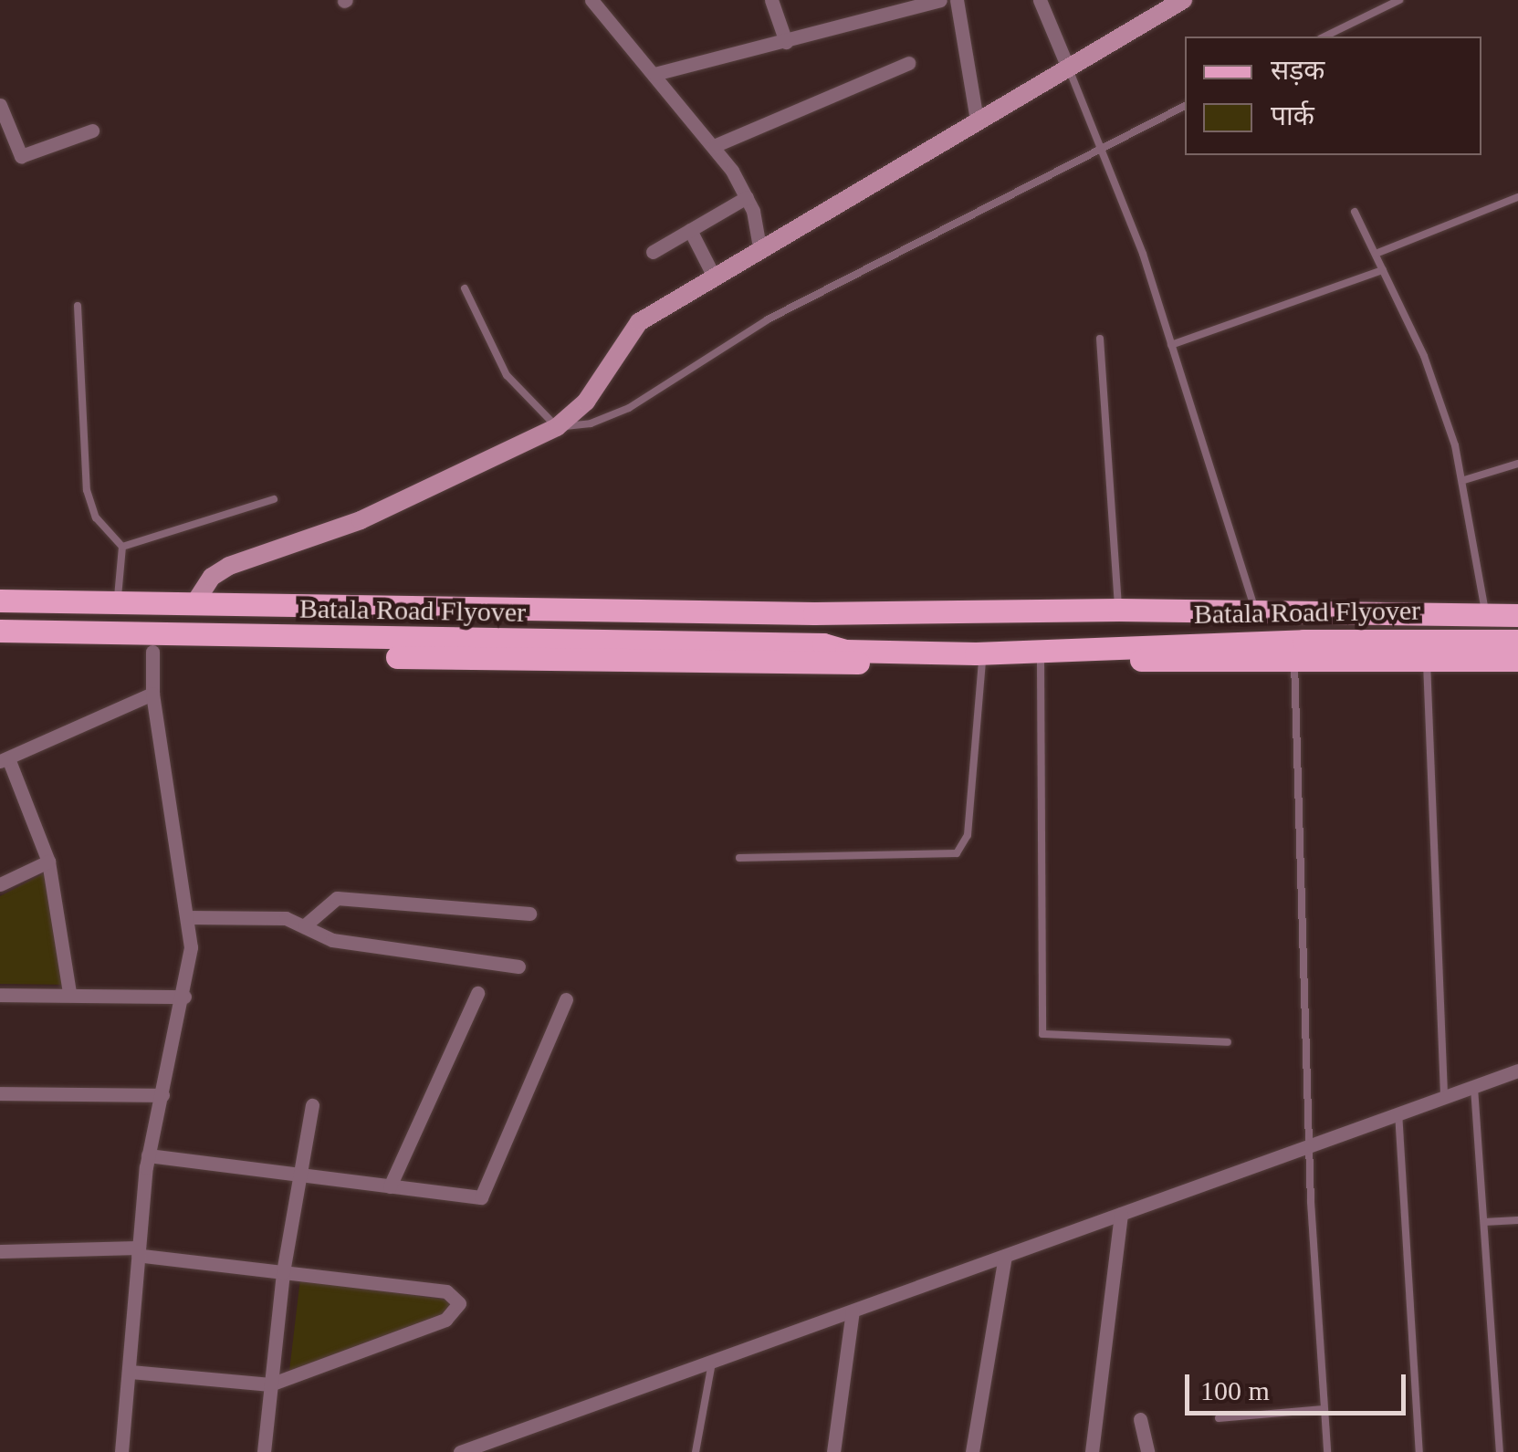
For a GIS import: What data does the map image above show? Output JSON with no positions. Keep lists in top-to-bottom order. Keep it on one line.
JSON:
{"streets":{"main road":["Batala Road Flyover"]},"legend":["सड़क","पार्क"],"scale_bar":"100 m"}
